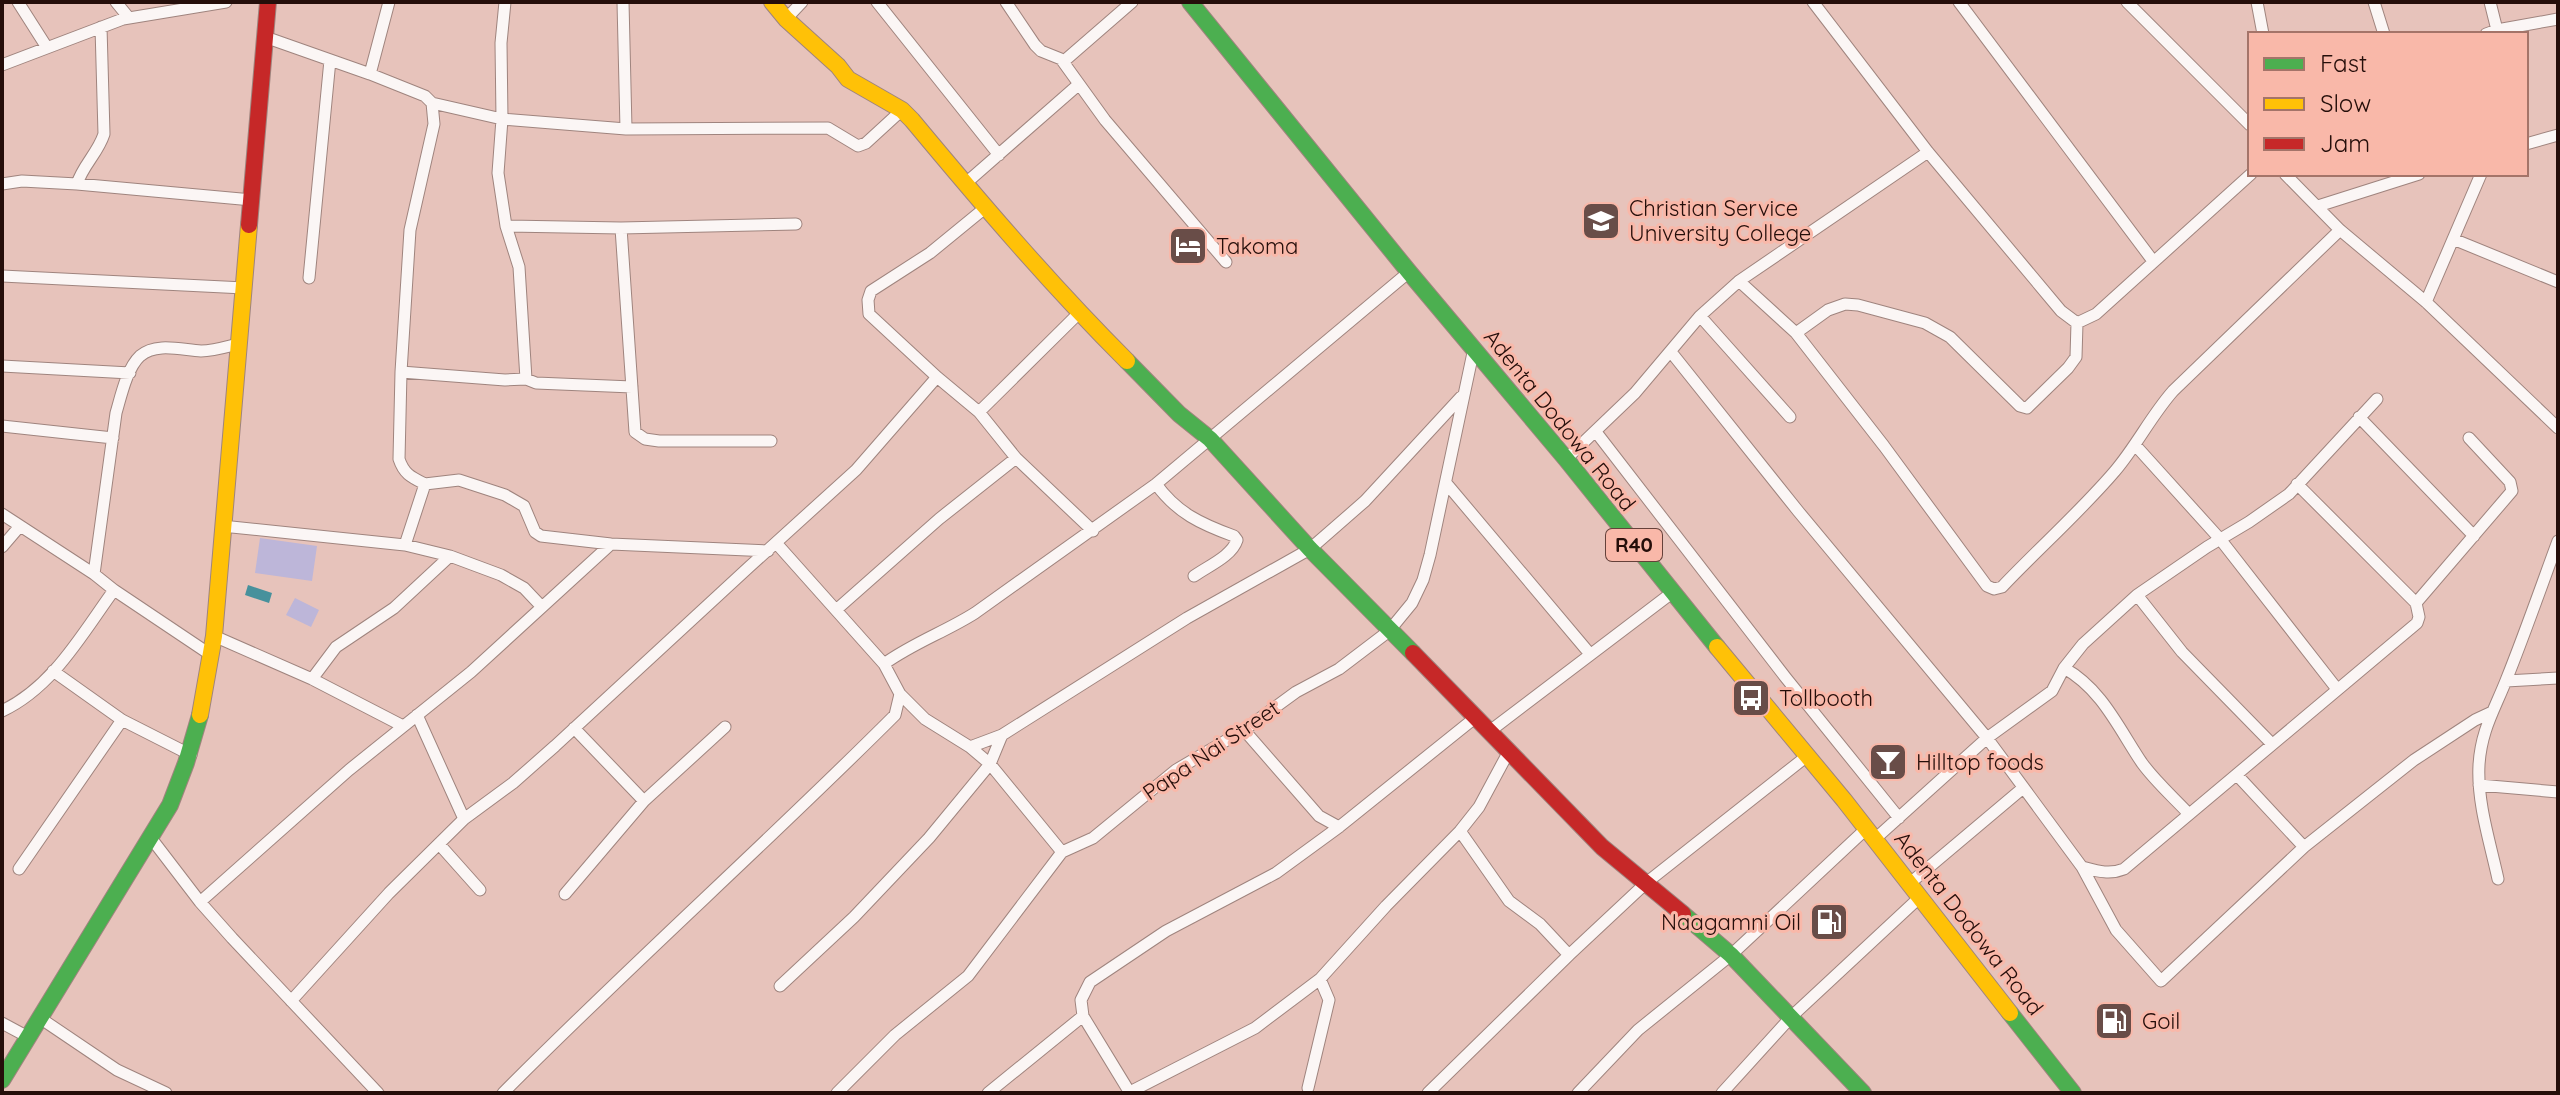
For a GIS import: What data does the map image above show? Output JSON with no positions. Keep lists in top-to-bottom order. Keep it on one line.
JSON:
{"streets":{"street":["Adenta Dodowa Road","R40","Papa Nai Street"]},"crossings":[["Adenta Dodowa Road","Papa Nai Street"]],"places":{"school or university":["Christian Service University College"],"hotel":["Takoma"],"bus stop":["Tollbooth"],"bar":["Hilltop foods"],"fuel station":["Naagamni Oil","Goil"]},"legend":["Fast","Slow","Jam"]}
